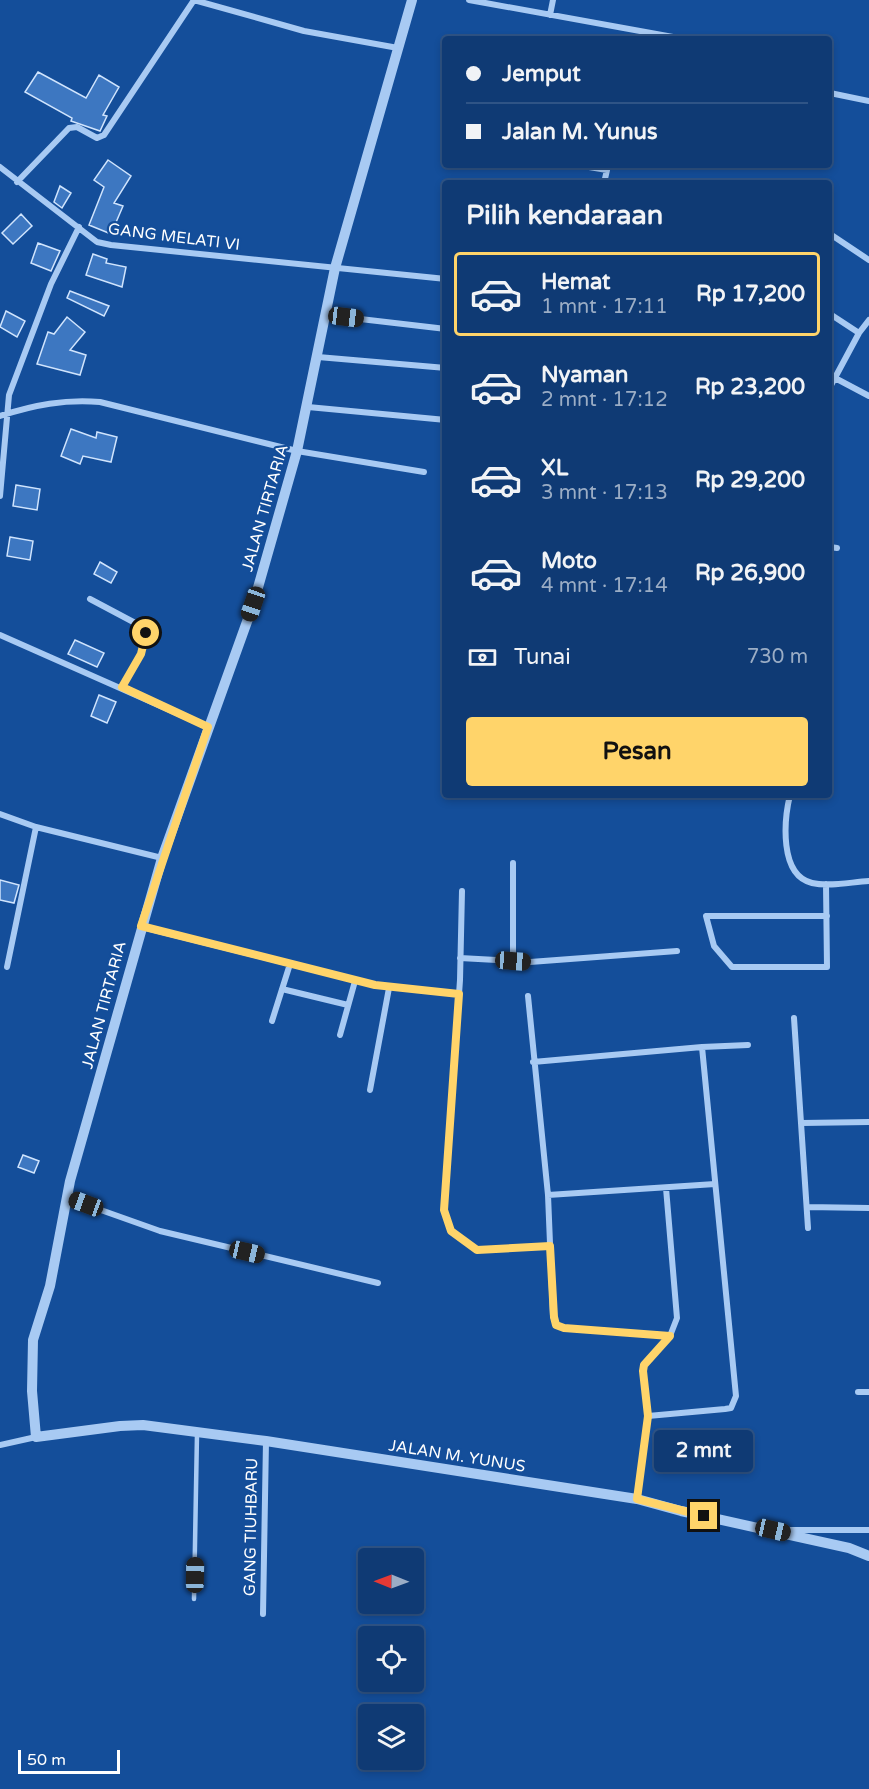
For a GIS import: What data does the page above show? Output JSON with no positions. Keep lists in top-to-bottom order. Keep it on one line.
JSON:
{"streets":{"street":["GANG MELATI VI","JALAN TIRTARIA","JALAN M. YUNUS","GANG TIUHBARU"]},"crossings":[["GANG MELATI VI","JALAN TIRTARIA"],["JALAN TIRTARIA","JALAN M. YUNUS"],["JALAN M. YUNUS","GANG TIUHBARU"]],"scale_bar":"50 m","north":"left","page":{"banner":["Jemput","Jalan M. Yunus"],"heading":"Pilih kendaraan","list":[{"name":"Hemat","note":"1 mnt · 17:11","value":"Rp 17,200"},{"name":"Nyaman","note":"2 mnt · 17:12","value":"Rp 23,200"},{"name":"XL","note":"3 mnt · 17:13","value":"Rp 29,200"},{"name":"Moto","note":"4 mnt · 17:14","value":"Rp 26,900"}],"pay":["Tunai","730 m"],"buttons":"Pesan","bubble":"2 mnt","scale":"50 m"}}
